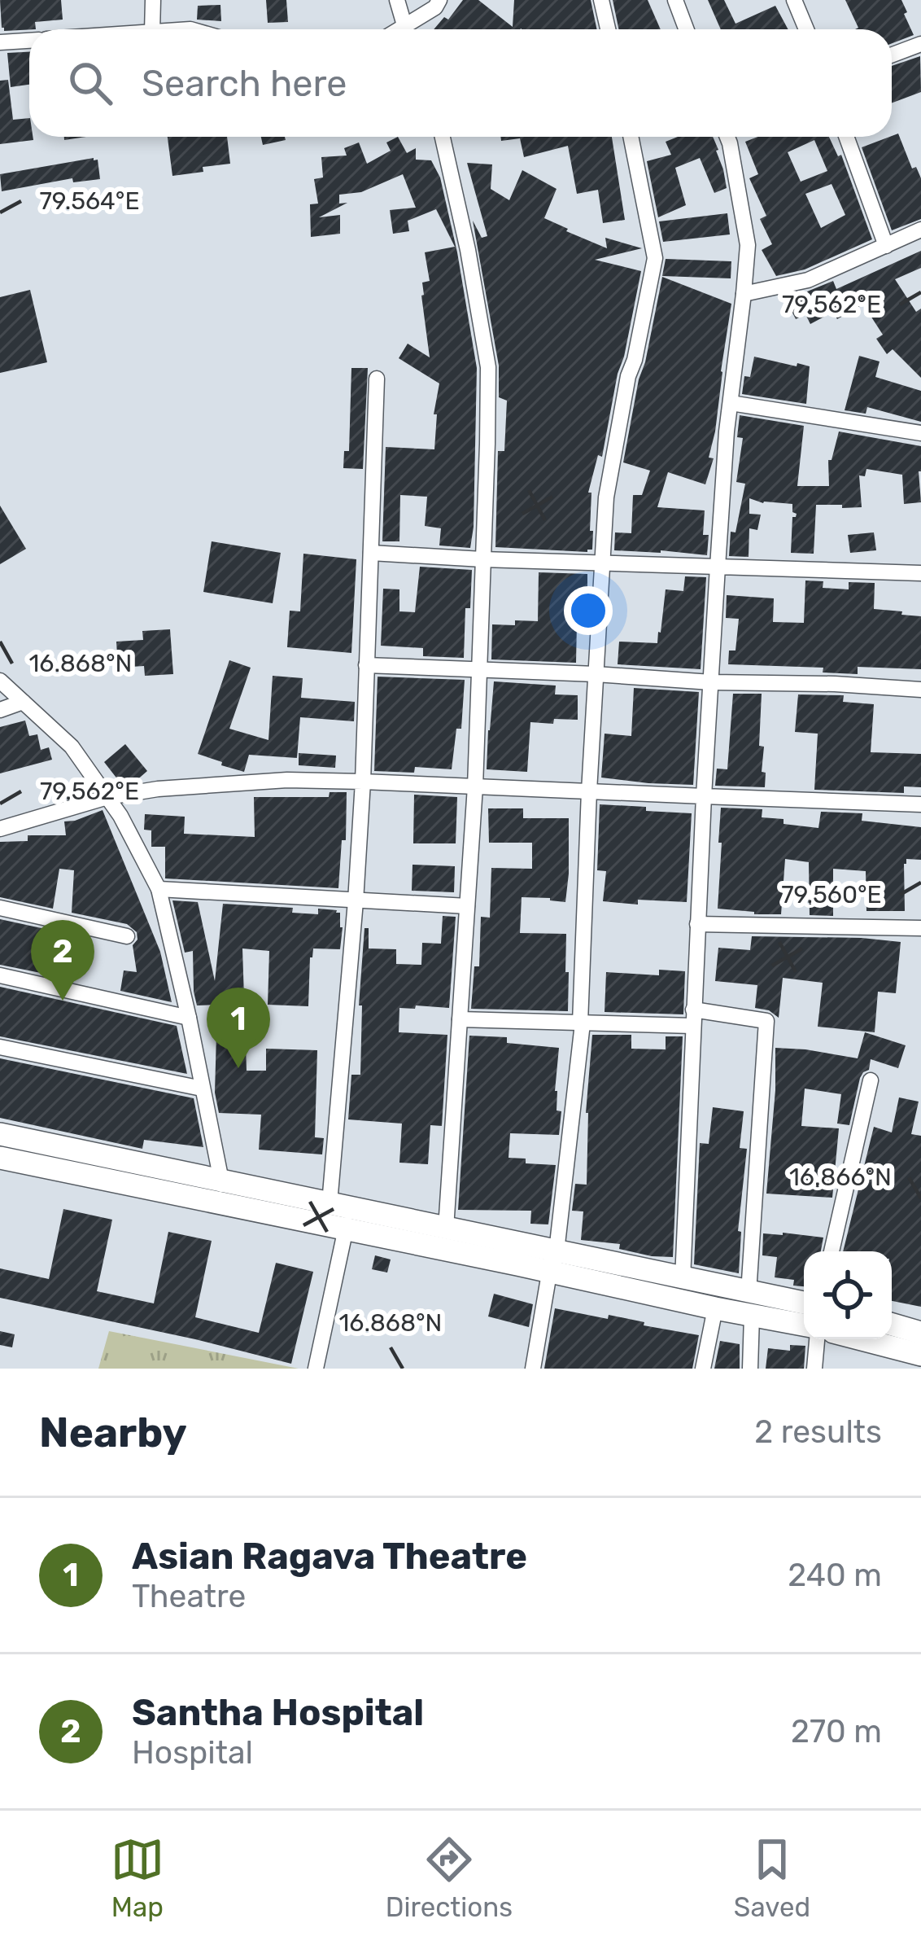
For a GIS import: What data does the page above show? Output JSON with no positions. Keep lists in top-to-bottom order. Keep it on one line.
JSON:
{"page":{"search":"Search here","pins":["2","1"],"heading":["Nearby","2 results"],"list":[{"mark":"1","name":"Asian Ragava Theatre","note":"Theatre","value":"240 m"},{"mark":"2","name":"Santha Hospital","note":"Hospital","value":"270 m"}],"nav":["Map","Directions","Saved"]},"coordinates":["79.564°E","79.562°E","16.868°N","79.560°E","16.866°N"]}
